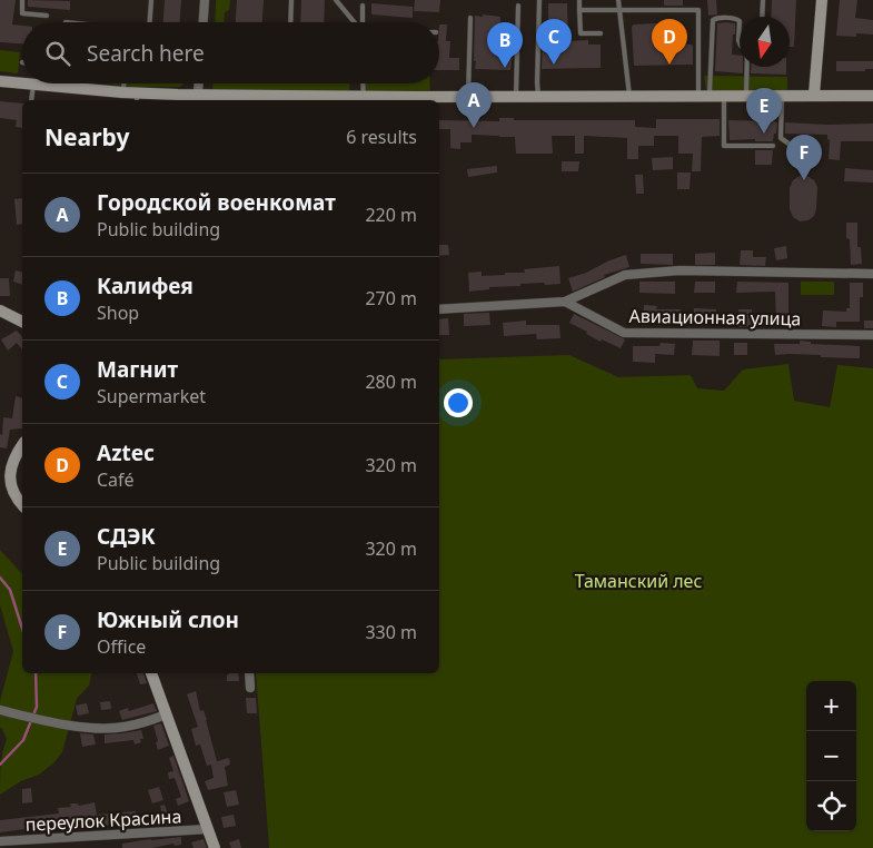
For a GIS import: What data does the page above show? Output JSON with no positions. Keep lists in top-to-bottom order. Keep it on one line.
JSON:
{"streets":{"street":["Авиационная улица","переулок Красина"]},"parks":["Таманский лес"],"north":"bottom","page":{"pins":["C","D","B","A","E","F"],"search":"Search here","heading":["Nearby","6 results"],"list":[{"mark":"A","name":"Городской военкомат","note":"Public building","value":"220 m"},{"mark":"B","name":"Калифея","note":"Shop","value":"270 m"},{"mark":"C","name":"Магнит","note":"Supermarket","value":"280 m"},{"mark":"D","name":"Aztec","note":"Café","value":"320 m"},{"mark":"E","name":"СДЭК","note":"Public building","value":"320 m"},{"mark":"F","name":"Южный слон","note":"Office","value":"330 m"}],"map_buttons":["+","−"]}}
